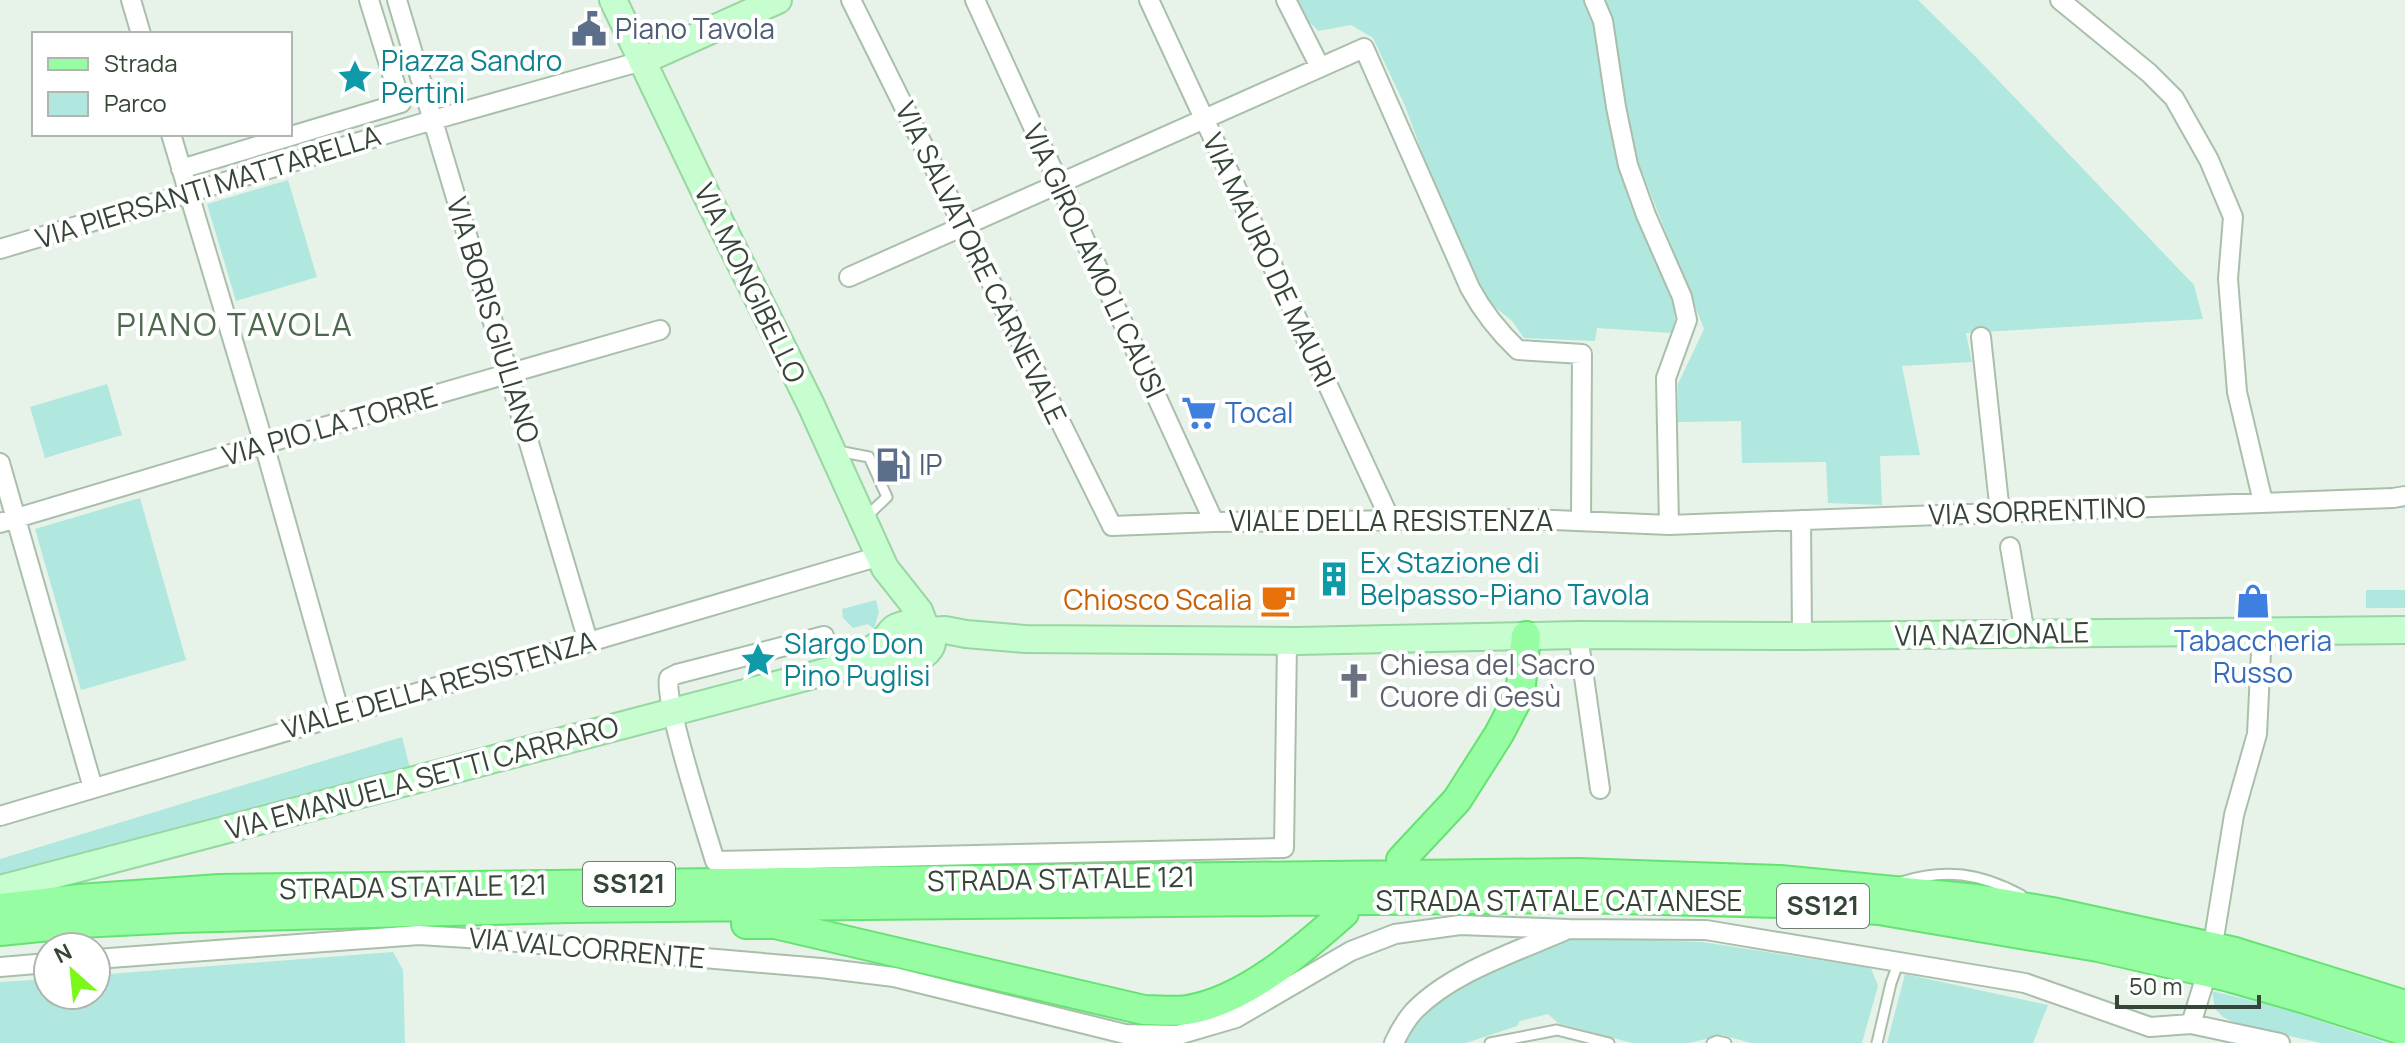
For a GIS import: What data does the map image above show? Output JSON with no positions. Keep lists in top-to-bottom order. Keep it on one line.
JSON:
{"streets":{"main road":["STRADA STATALE 121","SS121","STRADA STATALE CATANESE"],"street":["VIA PIERSANTI MATTARELLA","VIA MAURO DE MAURI","VIA GIROLAMO LI CAUSI","VIA SALVATORE CARNEVALE","VIA MONGIBELLO","VIA BORIS GIULIANO","VIA PIO LA TORRE","VIA SORRENTINO","VIALE DELLA RESISTENZA","VIA NAZIONALE","VIA EMANUELA SETTI CARRARO","VIA VALCORRENTE"]},"crossings":[["VIA PIERSANTI MATTARELLA","VIA MONGIBELLO"],["VIA PIERSANTI MATTARELLA","VIA BORIS GIULIANO"],["VIA MAURO DE MAURI","VIALE DELLA RESISTENZA"],["VIA GIROLAMO LI CAUSI","VIALE DELLA RESISTENZA"],["VIA SALVATORE CARNEVALE","VIALE DELLA RESISTENZA"],["VIA MONGIBELLO","VIALE DELLA RESISTENZA"],["VIA BORIS GIULIANO","VIA PIO LA TORRE"],["VIA BORIS GIULIANO","VIALE DELLA RESISTENZA"],["VIA SORRENTINO","VIALE DELLA RESISTENZA"],["STRADA STATALE 121","STRADA STATALE CATANESE"]],"districts":["PIANO TAVOLA"],"places":{"public building":["Piano Tavola"],"place":["Piazza Sandro Pertini","Slargo Don Pino Puglisi"],"supermarket":["Tocal"],"fuel station":["IP"],"building":["Ex Stazione di Belpasso-Piano Tavola"],"cafe":["Chiosco Scalia"],"shop":["Tabaccheria Russo"],"church":["Chiesa del Sacro Cuore di Gesù"]},"legend":["Strada","Parco"],"scale_bar":"50 m","north":"top left"}
